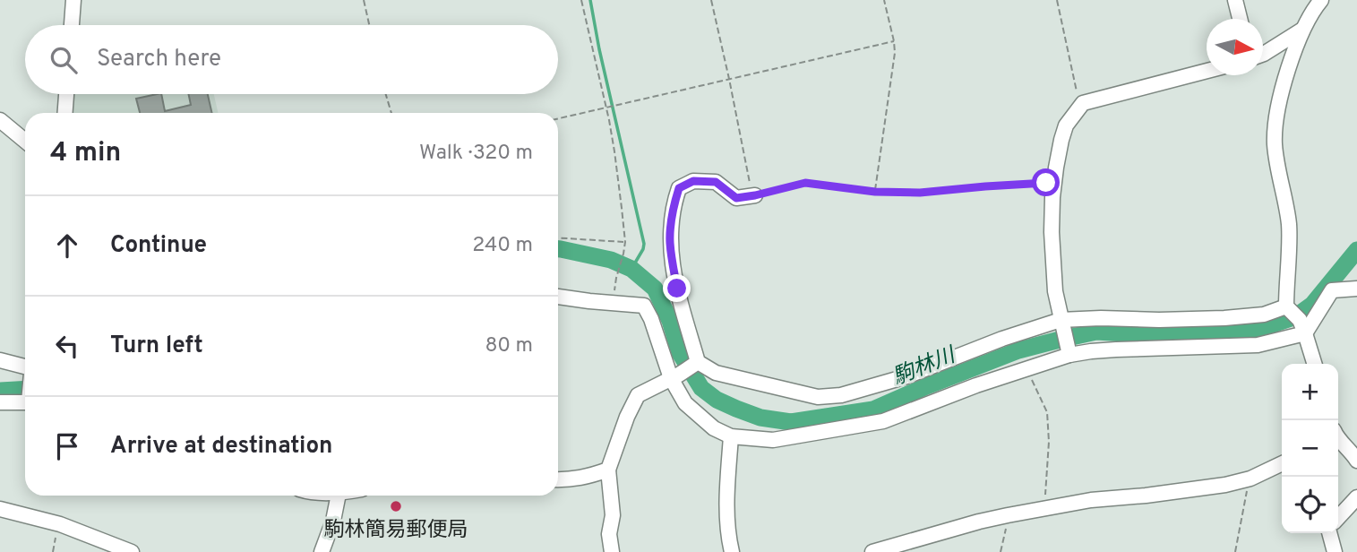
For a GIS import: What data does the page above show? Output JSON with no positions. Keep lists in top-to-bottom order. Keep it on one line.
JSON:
{"water":["駒林川"],"places":["駒林簡易郵便局"],"north":"right","page":{"search":"Search here","heading":["4 min","Walk · 320 m"],"list":[["Continue","240 m"],["Turn left","80 m"],"Arrive at destination"],"map_buttons":["+","−"]}}
